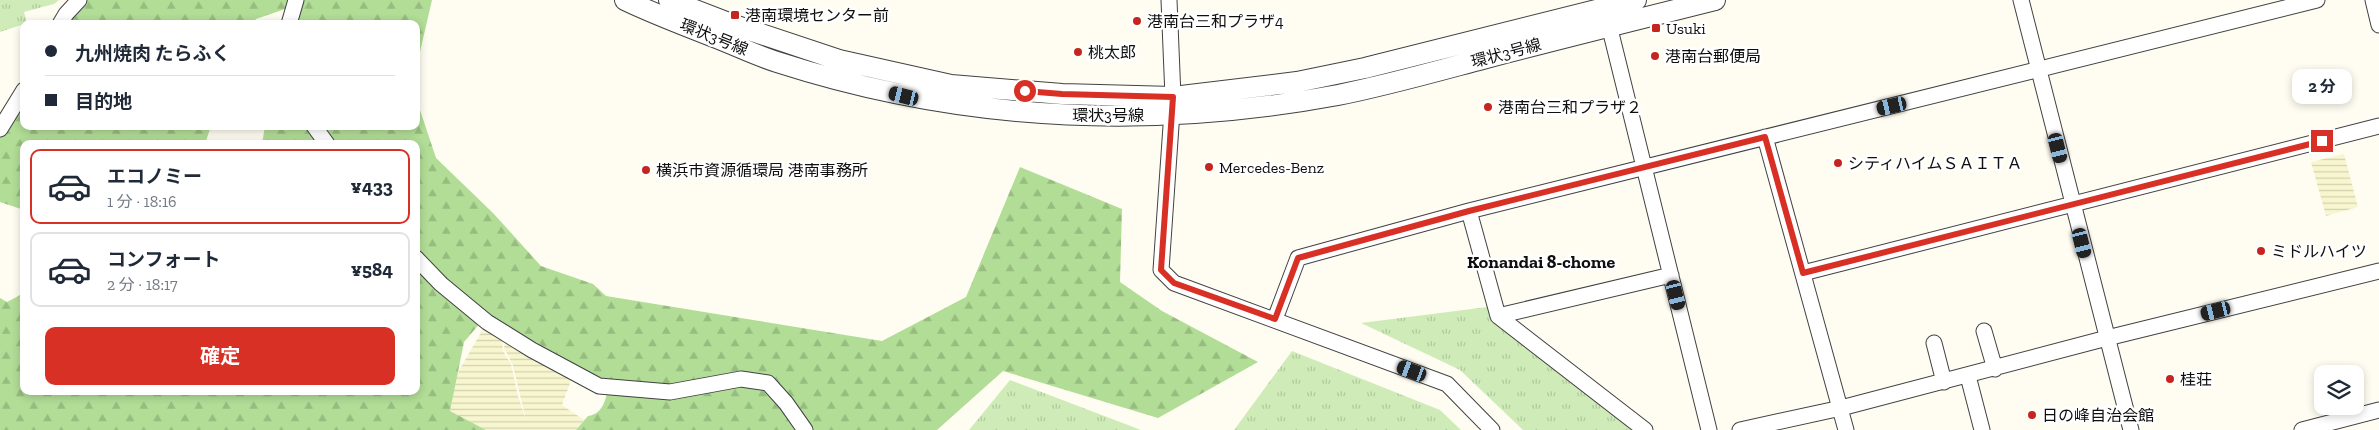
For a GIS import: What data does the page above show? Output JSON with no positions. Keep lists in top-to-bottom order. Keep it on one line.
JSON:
{"streets":{"street":["環状3号線"]},"districts":["Konandai 8-chome"],"places":{"transit":["港南環境センター前","Usuki"],"other":["港南台三和プラザ4","桃太郎","港南台郵便局","港南台三和プラザ２","シティハイムＳＡＩＴＡ","Mercedes-Benz","横浜市資源循環局 港南事務所","ミドルハイツ","桂荘","日の峰自治会館"]},"page":{"banner":["九州焼肉 たらふく","目的地"],"bubble":"2 分","list":[{"name":"エコノミー","note":"1 分 · 18:16","value":"¥433"},{"name":"コンフォート","note":"2 分 · 18:17","value":"¥584"}],"buttons":"確定"}}
